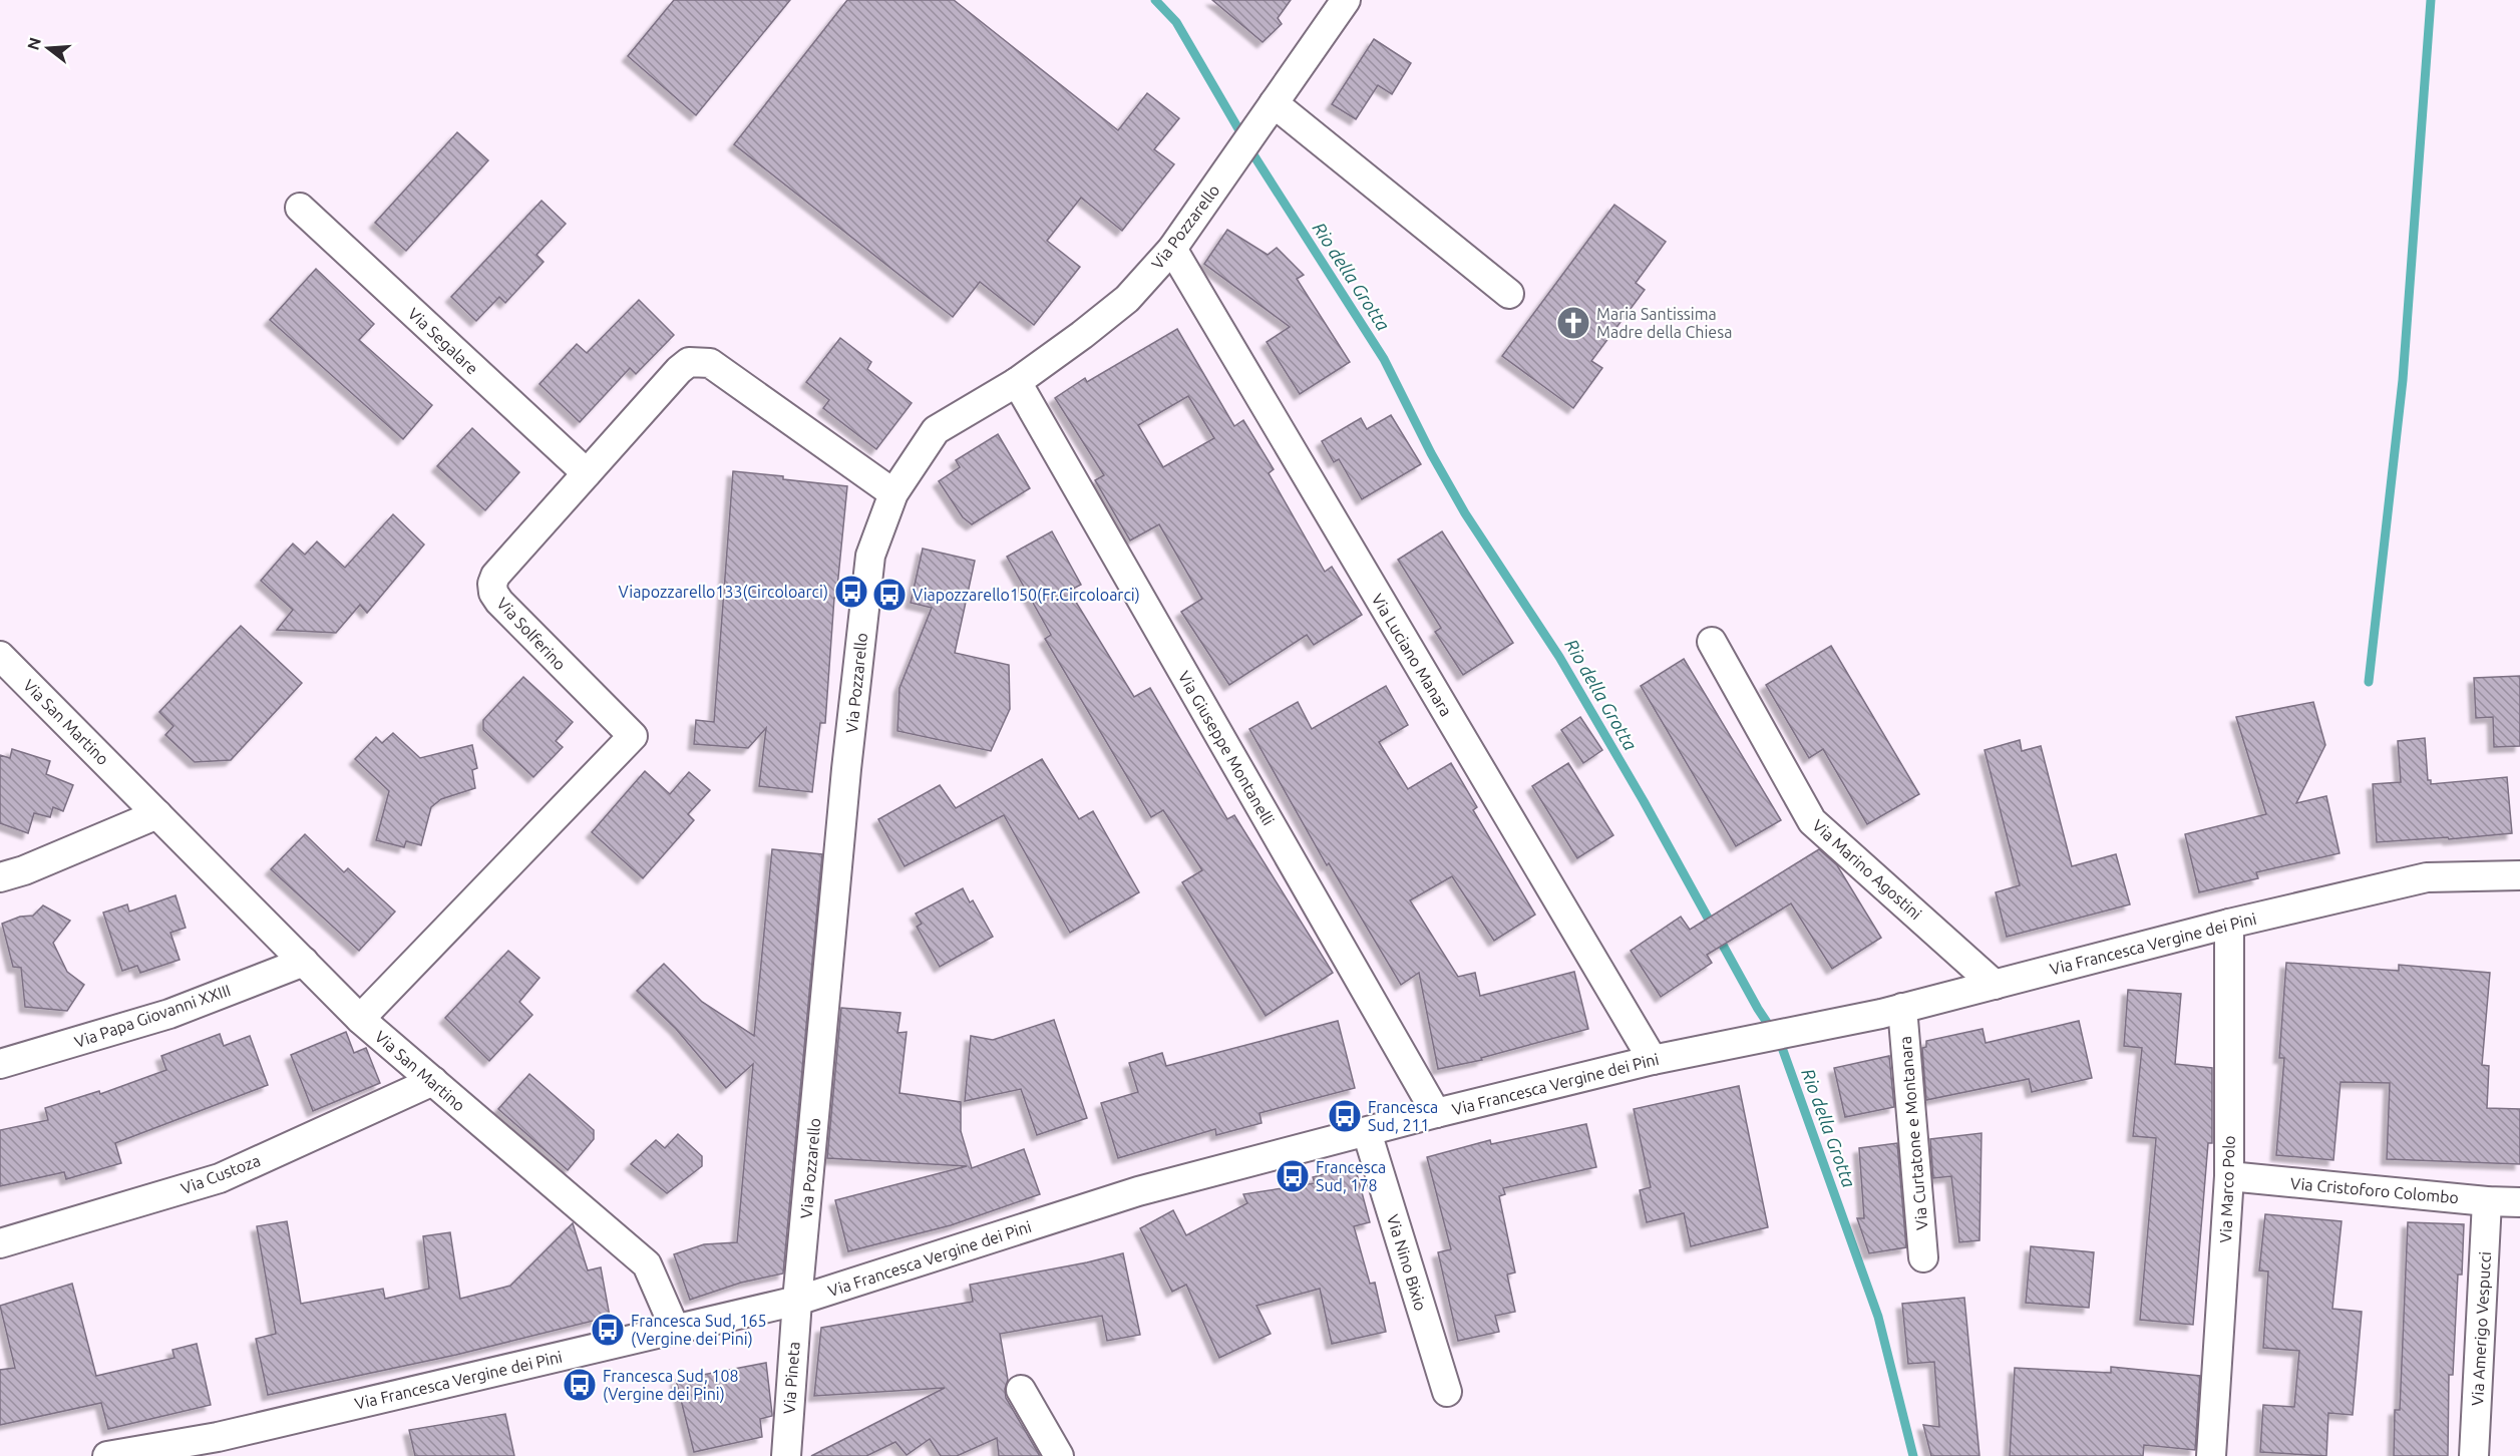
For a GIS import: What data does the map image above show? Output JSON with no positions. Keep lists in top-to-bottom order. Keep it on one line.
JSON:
{"streets":{"street":["Via Pozzarello","Via Segalare","Via Solferino","Via Luciano Manara","Via San Martino","Via Giuseppe Montanelli","Via Marino Agostini","Via Francesca Vergine dei Pini","Via Papa Giovanni XXIII","Via Curtatone e Montanara","Via Custoza","Via Marco Polo","Via Cristoforo Colombo","Via Nino Bixio","Via Amerigo Vespucci","Via Pineta"]},"crossings":[["Via Pozzarello","Via Solferino"],["Via Pozzarello","Via Luciano Manara"],["Via Pozzarello","Via Giuseppe Montanelli"],["Via Pozzarello","Via Francesca Vergine dei Pini"],["Via Pozzarello","Via Pineta"],["Via Segalare","Via Solferino"],["Via Solferino","Via San Martino"],["Via Luciano Manara","Via Francesca Vergine dei Pini"],["Via San Martino","Via Francesca Vergine dei Pini"],["Via San Martino","Via Papa Giovanni XXIII"],["Via San Martino","Via Custoza"],["Via Giuseppe Montanelli","Via Francesca Vergine dei Pini"],["Via Marino Agostini","Via Francesca Vergine dei Pini"],["Via Francesca Vergine dei Pini","Via Curtatone e Montanara"],["Via Francesca Vergine dei Pini","Via Marco Polo"],["Via Francesca Vergine dei Pini","Via Nino Bixio"],["Via Francesca Vergine dei Pini","Via Pineta"],["Via Marco Polo","Via Cristoforo Colombo"],["Via Cristoforo Colombo","Via Amerigo Vespucci"]],"water":["Rio della Grotta"],"places":{"church":["Maria Santissima Madre della Chiesa"],"bus stop":["Viapozzarello133(Circoloarci)","Viapozzarello150(Fr.Circoloarci)","Francesca Sud, 211","Francesca Sud, 178","Francesca Sud, 165 (Vergine dei Pini)","Francesca Sud, 108 (Vergine dei Pini)"]},"north":"left"}
